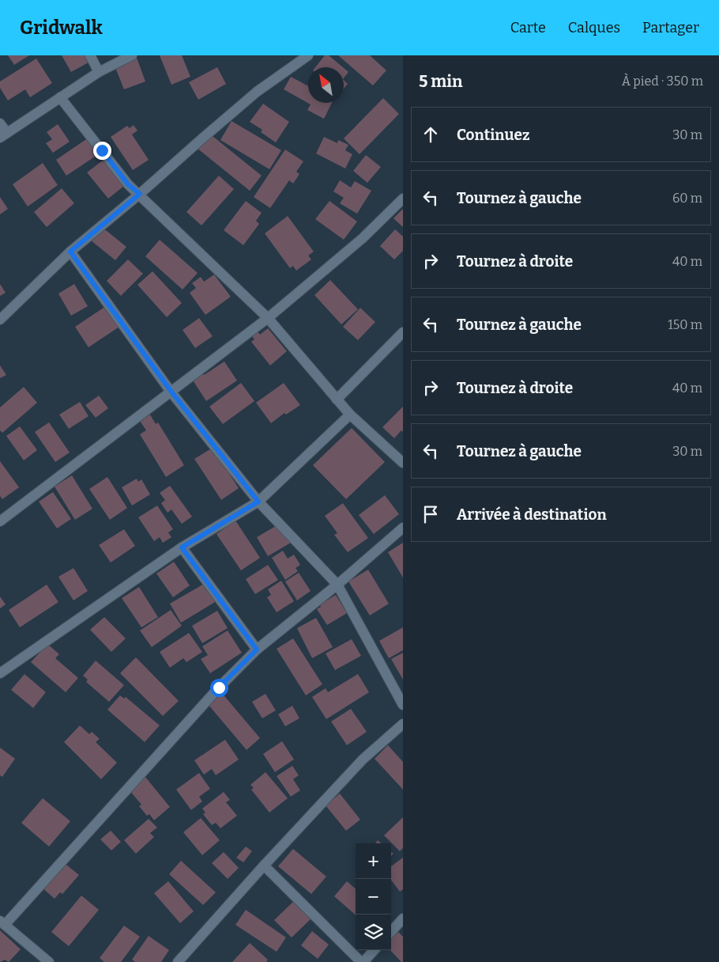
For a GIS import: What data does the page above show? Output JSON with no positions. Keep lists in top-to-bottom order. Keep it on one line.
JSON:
{"north":"top left","page":{"header":"Gridwalk","nav":["Carte","Calques","Partager"],"heading":["5 min","À pied · 350 m"],"list":[["Continuez","30 m"],["Tournez à gauche","60 m"],["Tournez à droite","40 m"],["Tournez à gauche","150 m"],["Tournez à droite","40 m"],["Tournez à gauche","30 m"],"Arrivée à destination"],"map_buttons":["+","−"]}}
